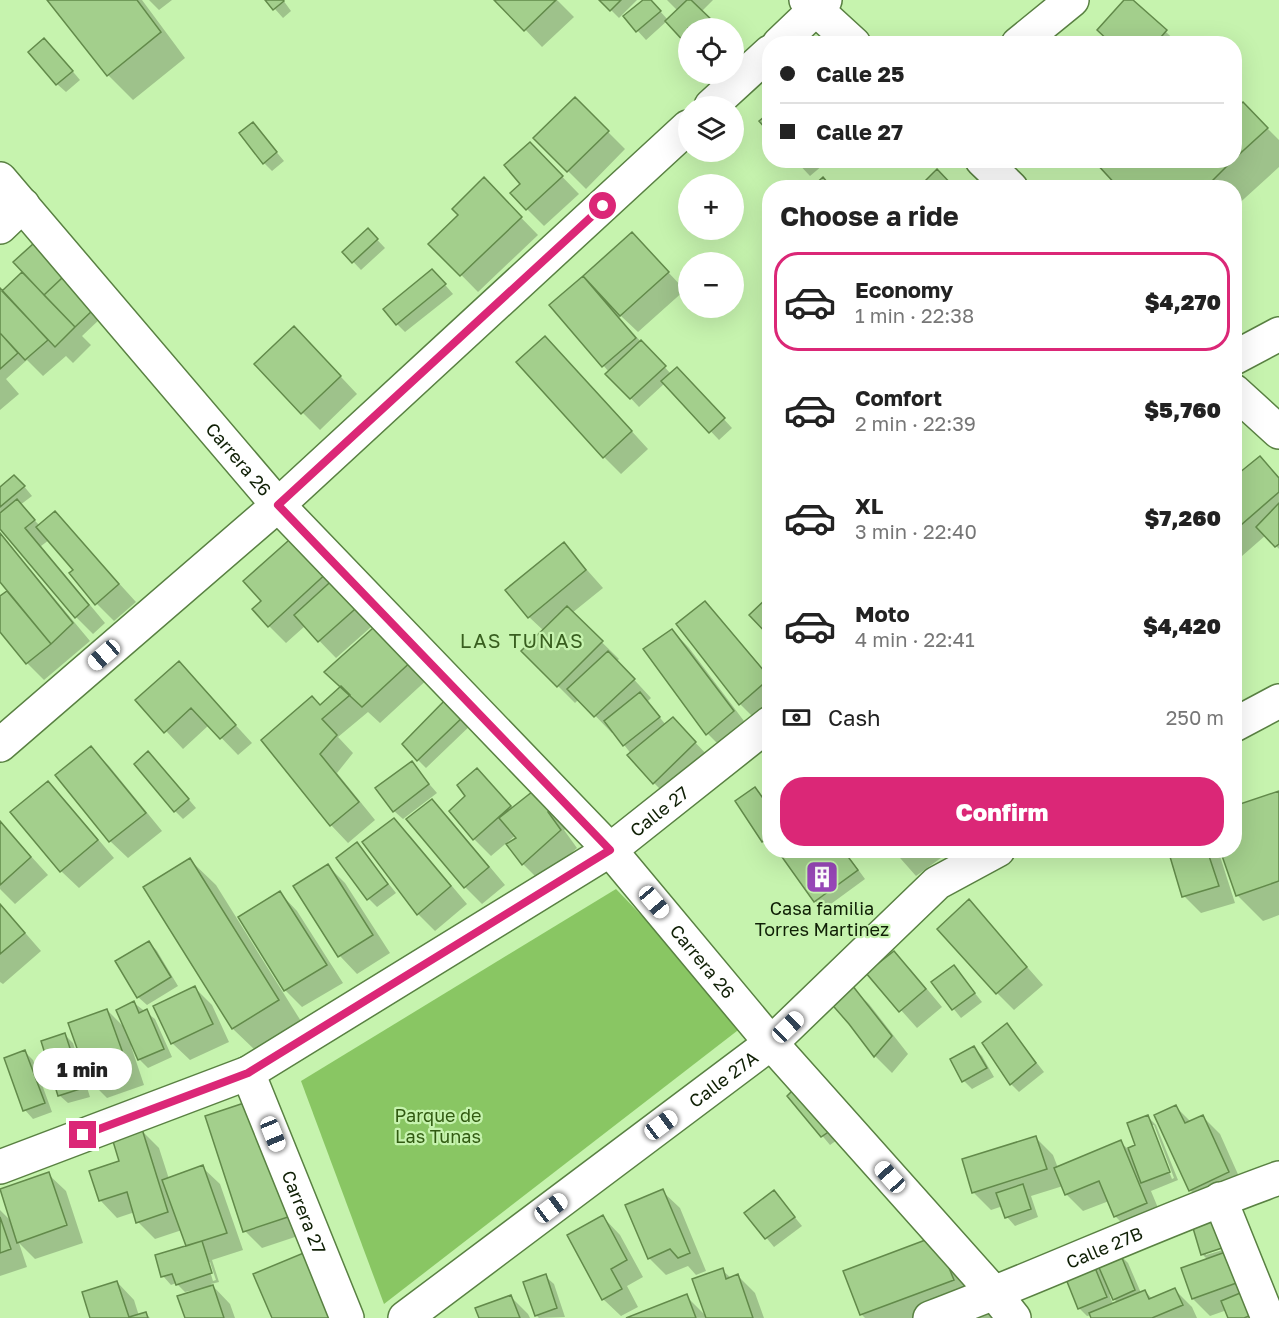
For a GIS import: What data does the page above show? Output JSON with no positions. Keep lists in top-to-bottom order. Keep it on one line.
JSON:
{"streets":{"street":["Carrera 26","Calle 27","Calle 27A","Carrera 27","Calle 27B"]},"crossings":[["Carrera 26","Calle 27"],["Carrera 26","Calle 27A"],["Carrera 26","Calle 27B"],["Calle 27","Carrera 27"]],"districts":["LAS TUNAS"],"parks":["Parque de Las Tunas"],"places":{"building":["Casa familia Torres Martinez"]},"page":{"map_buttons":["+","−"],"banner":["Calle 25","Calle 27"],"heading":"Choose a ride","list":[{"name":"Economy","note":"1 min · 22:38","value":"$4,270"},{"name":"Comfort","note":"2 min · 22:39","value":"$5,760"},{"name":"XL","note":"3 min · 22:40","value":"$7,260"},{"name":"Moto","note":"4 min · 22:41","value":"$4,420"}],"pay":["Cash","250 m"],"buttons":"Confirm","bubble":"1 min"}}
